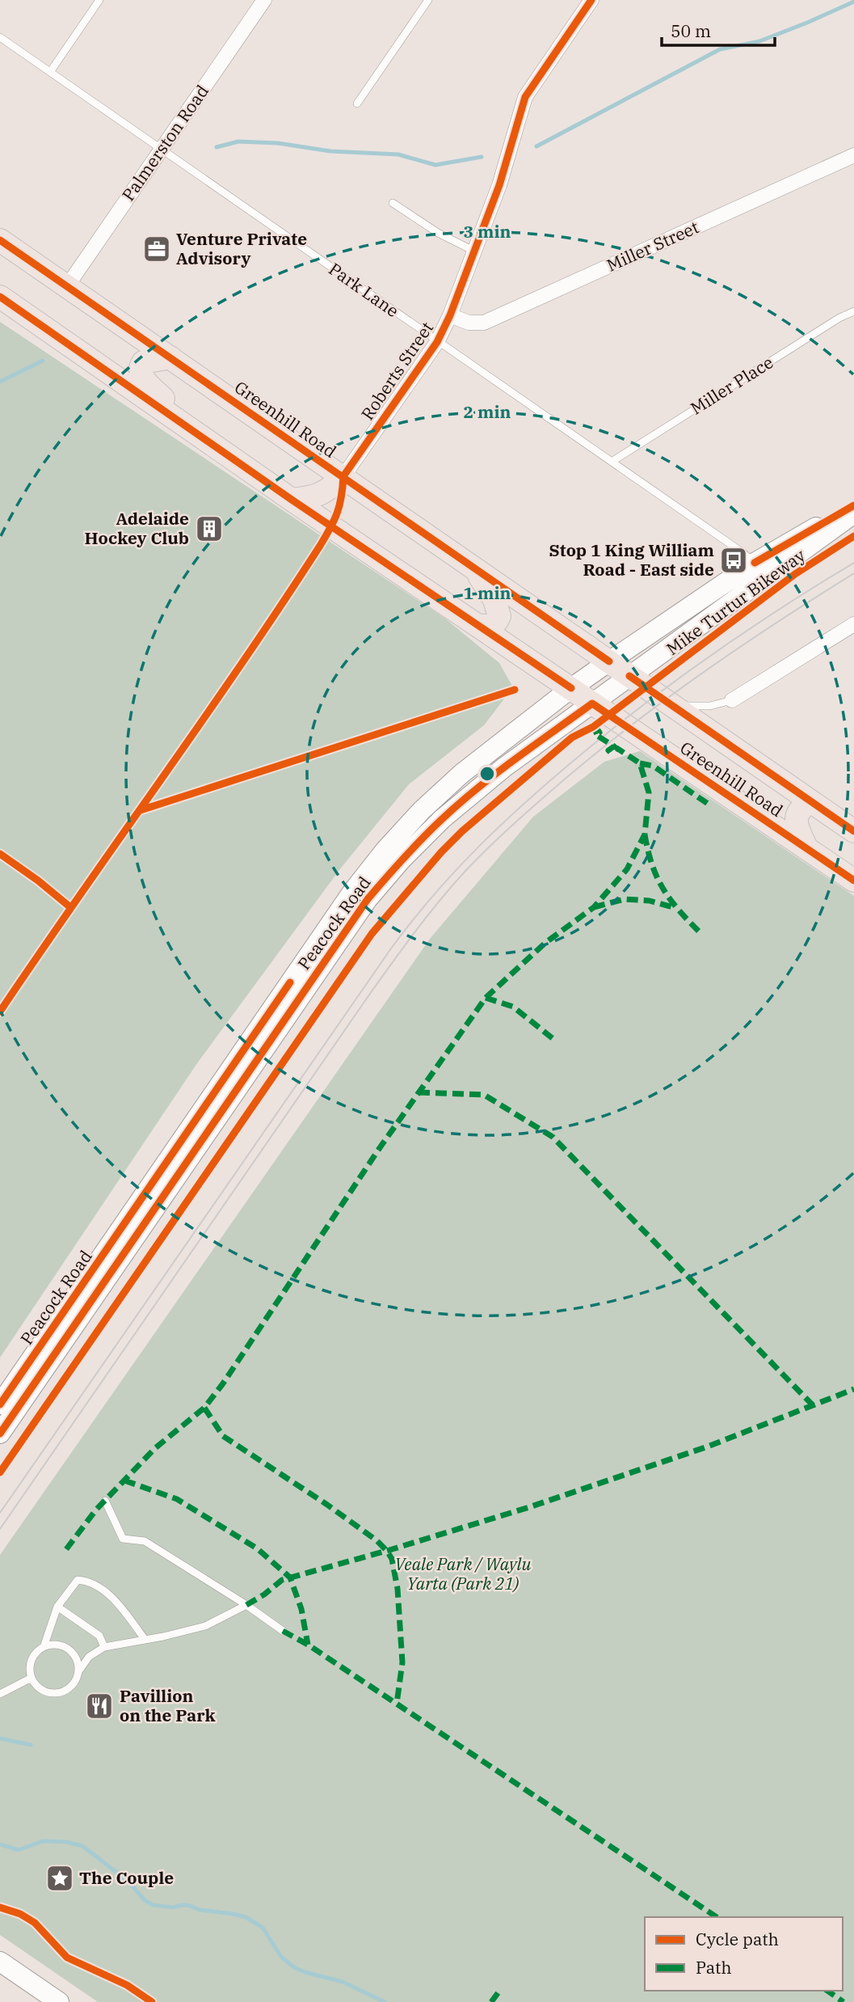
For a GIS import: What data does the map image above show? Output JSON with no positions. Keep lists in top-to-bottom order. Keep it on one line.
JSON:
{"streets":{"highway":["Greenhill Road"],"main road":["Peacock Road"],"street":["Palmerston Road","Miller Street","Roberts Street"],"lane":["Park Lane","Miller Place"],"cycle path":["Mike Turtur Bikeway"]},"crossings":[["Palmerston Road","Park Lane"],["Palmerston Road","Greenhill Road"],["Miller Street","Roberts Street"],["Park Lane","Roberts Street"],["Park Lane","Miller Place"],["Park Lane","Peacock Road"],["Roberts Street","Greenhill Road"],["Greenhill Road","Peacock Road"]],"parks":["Veale Park / Waylu Yarta (Park 21)"],"places":{"office":["Venture Private Advisory"],"building":["Adelaide Hockey Club"],"bus stop":["Stop 1 King William Road - East side"],"restaurant":["Pavillion on the Park"],"place":["The Couple"]},"legend":["Cycle path","Path"],"scale_bar":"50 m","rings":["3 min","2 min","1 min"]}
